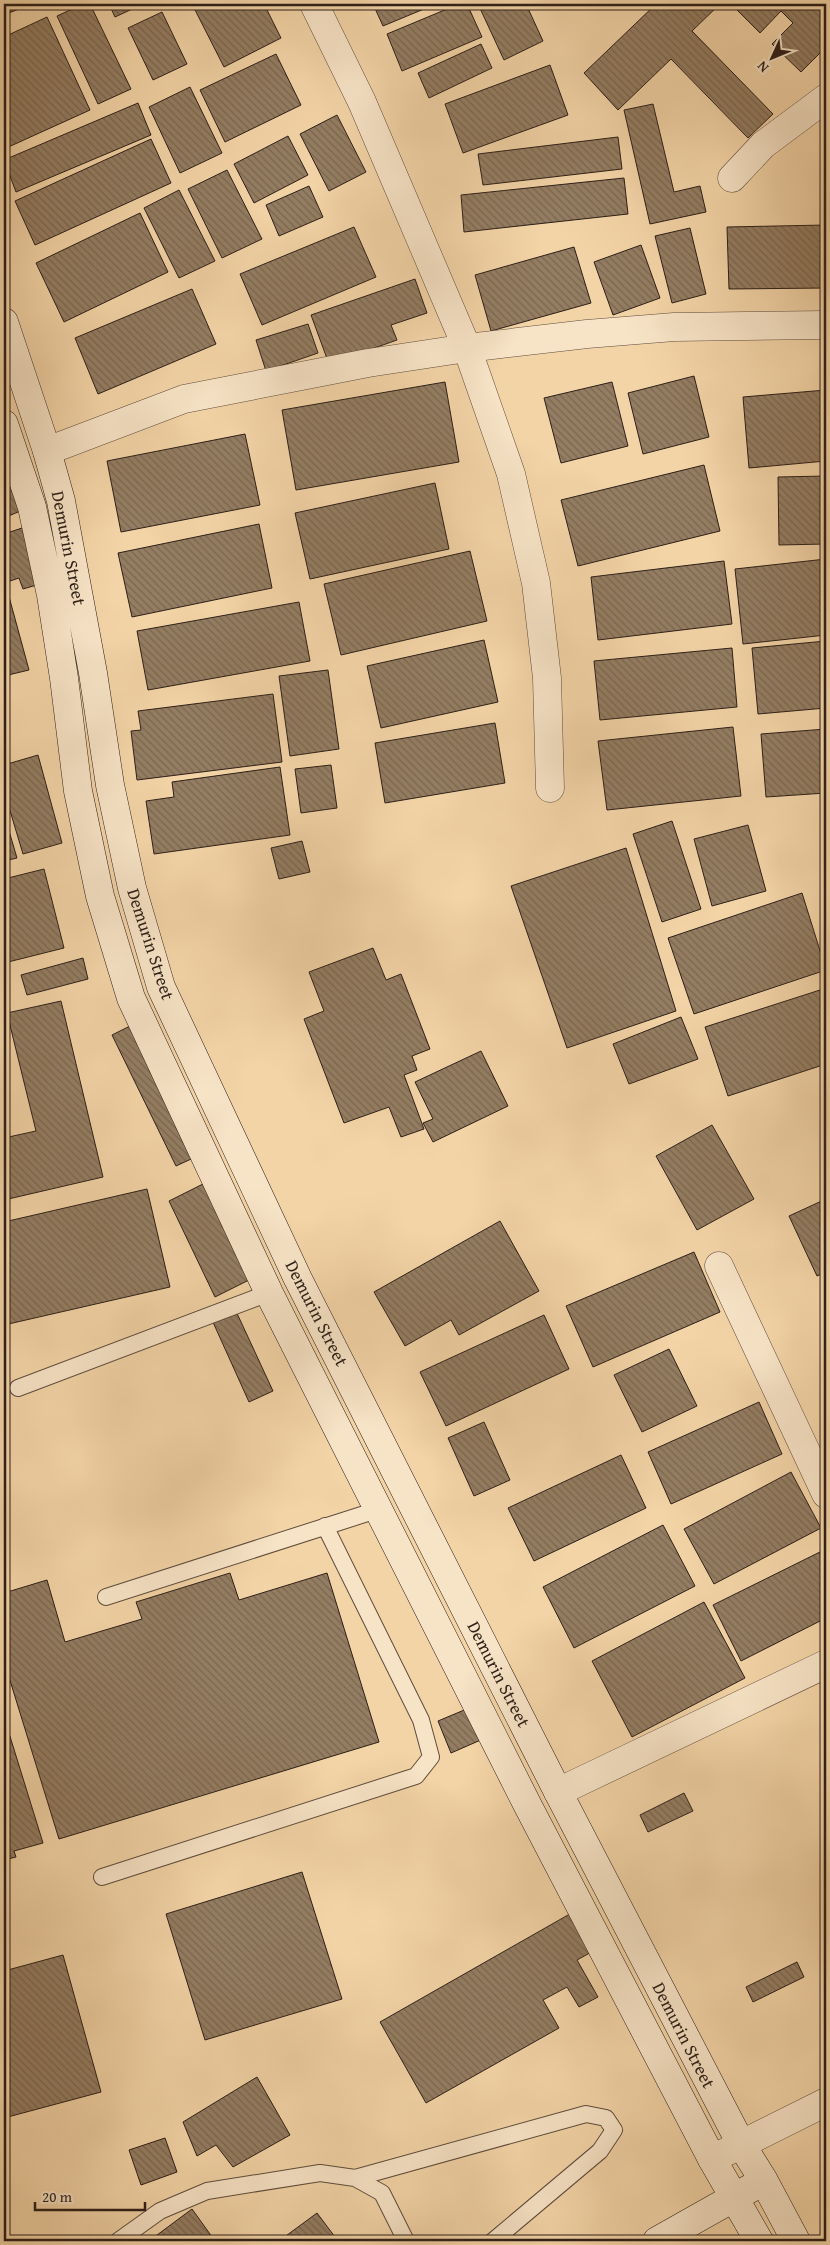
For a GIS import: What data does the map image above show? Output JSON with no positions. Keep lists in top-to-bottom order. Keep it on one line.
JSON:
{"streets":{"street":["Demurin Street"]},"scale_bar":"20 m","north":"bottom left"}
